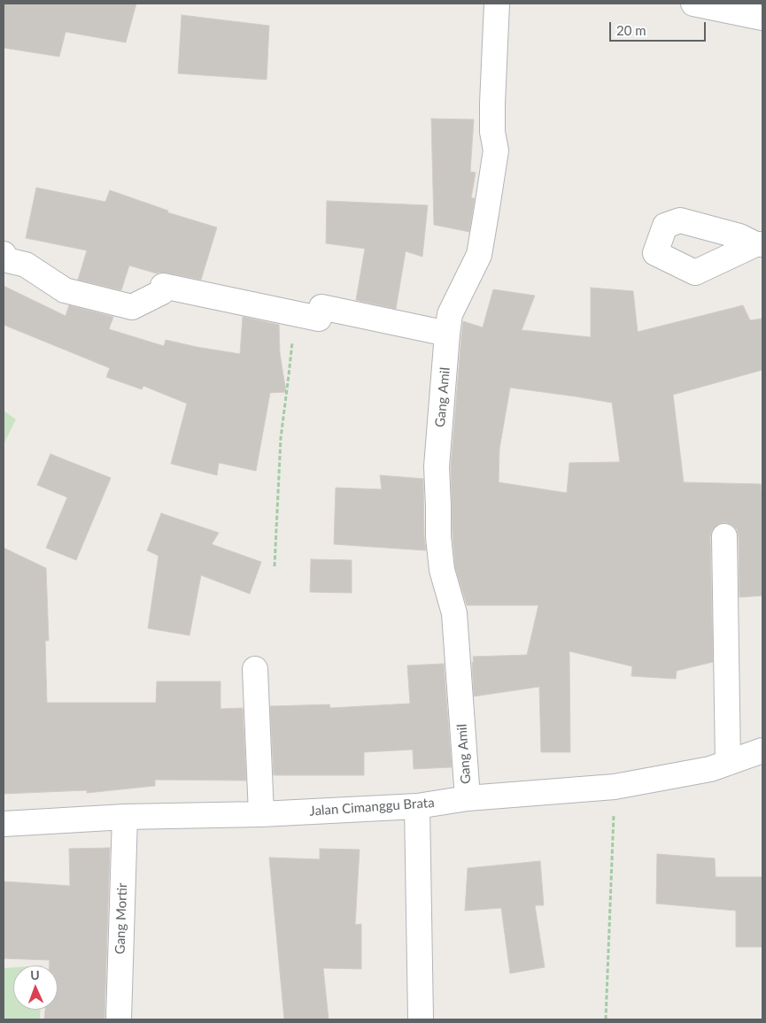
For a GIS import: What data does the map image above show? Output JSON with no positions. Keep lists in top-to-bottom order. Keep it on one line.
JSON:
{"streets":{"street":["Gang Amil","Jalan Cimanggu Brata","Gang Mortir"]},"crossings":[["Gang Amil","Jalan Cimanggu Brata"],["Jalan Cimanggu Brata","Gang Mortir"]],"scale_bar":"20 m","north":"top"}
